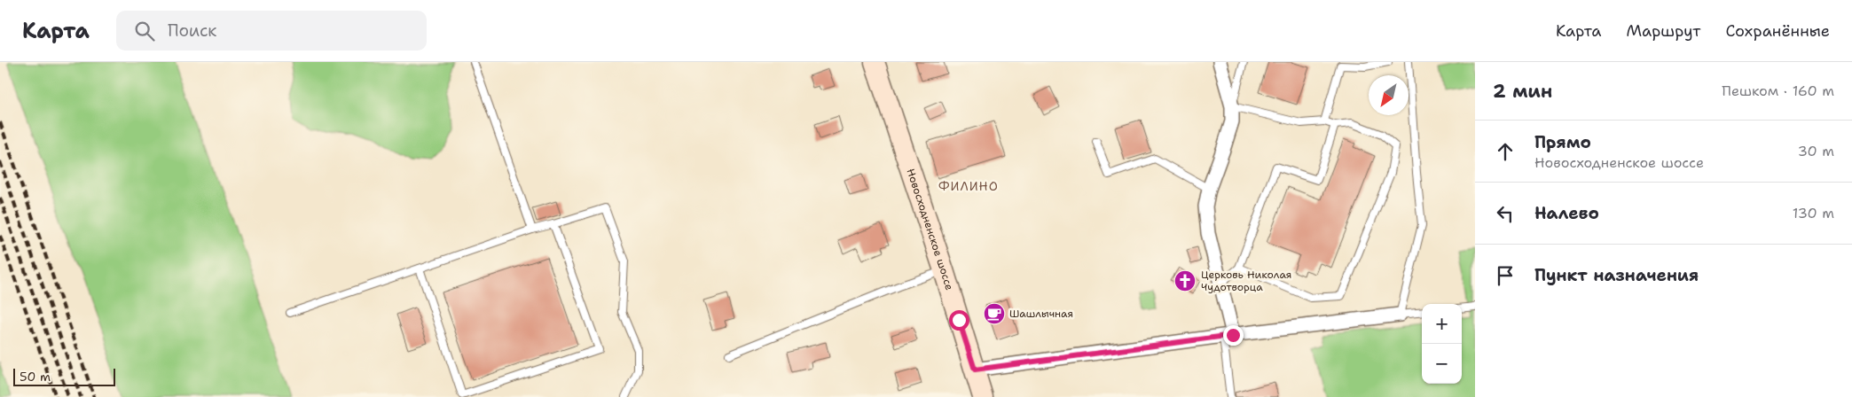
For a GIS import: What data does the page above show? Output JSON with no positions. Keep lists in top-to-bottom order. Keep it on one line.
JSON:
{"streets":{"main road":["Новосходненское шоссе"]},"districts":["ФИЛИНО"],"places":{"church":["Церковь Николая Чудотворца"],"cafe":["Шашлычная"]},"scale_bar":"50 m","north":"bottom left","page":{"header":"Карта","search":"Поиск","nav":["Карта","Маршрут","Сохранённые"],"heading":["2 мин","Пешком · 160 m"],"list":[["Прямо","Новосходненское шоссе","30 m"],["Налево","130 m"],"Пункт назначения"],"map_buttons":["+","−"],"scale":"50 m"}}
